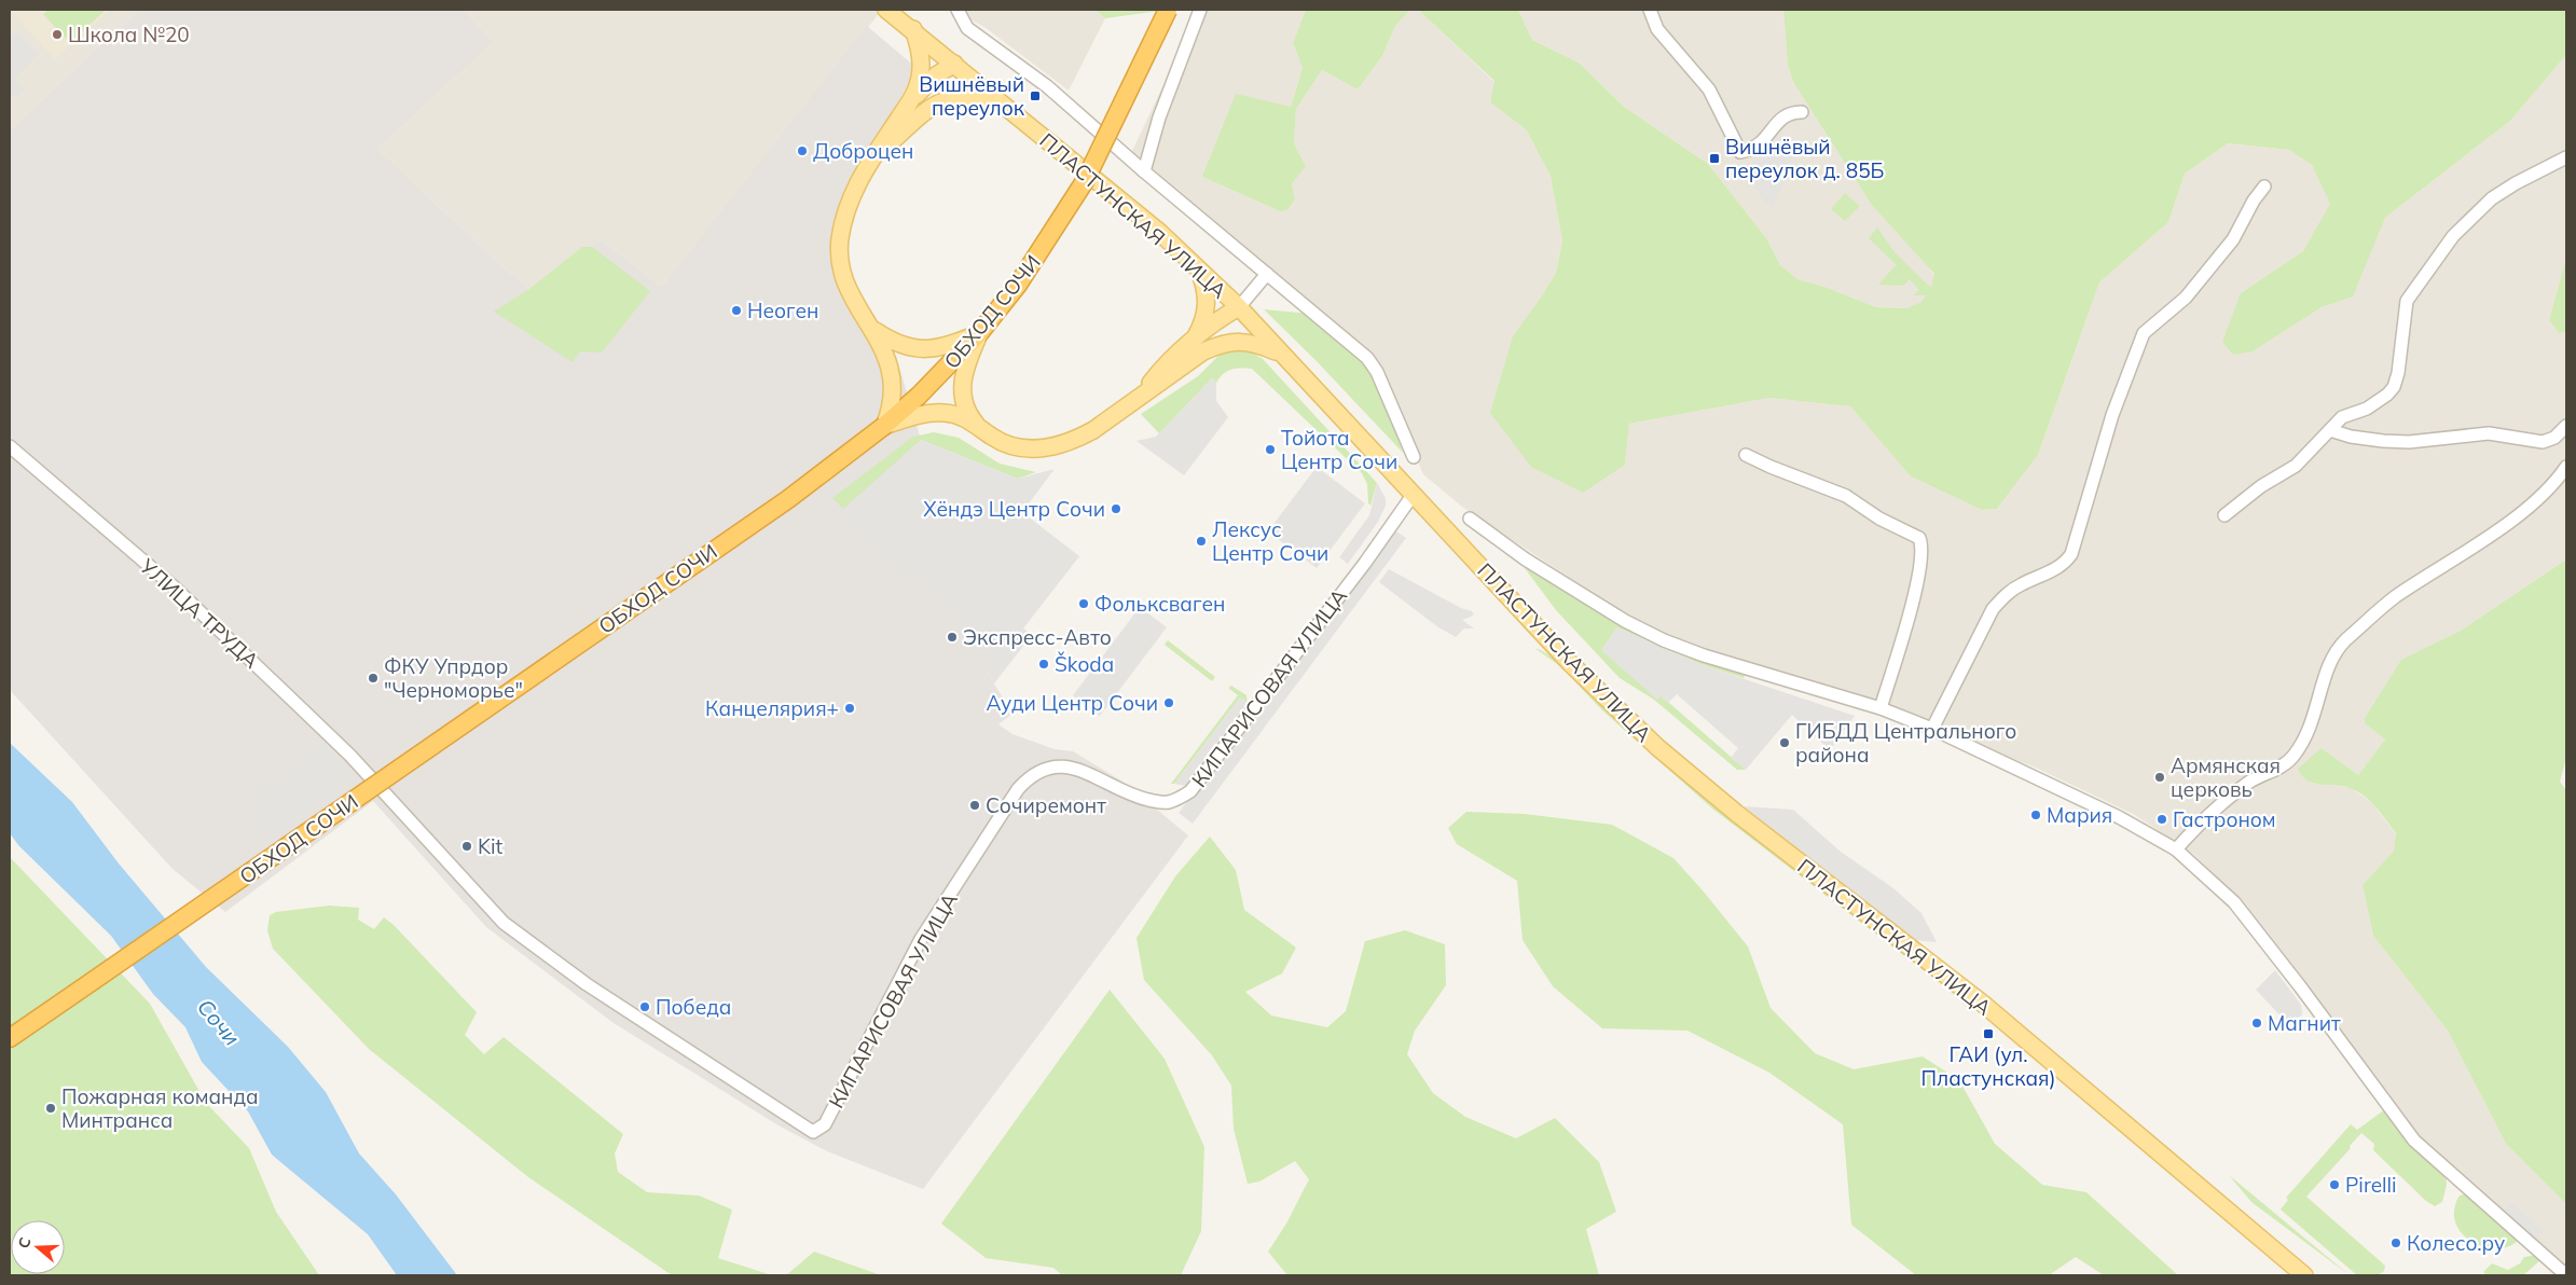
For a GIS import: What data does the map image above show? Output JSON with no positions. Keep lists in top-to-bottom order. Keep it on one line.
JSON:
{"streets":{"highway":["ОБХОД СОЧИ"],"main road":["ПЛАСТУНСКАЯ УЛИЦА"],"street":["УЛИЦА ТРУДА","КИПАРИСОВАЯ УЛИЦА"]},"crossings":[["ПЛАСТУНСКАЯ УЛИЦА","КИПАРИСОВАЯ УЛИЦА"],["УЛИЦА ТРУДА","КИПАРИСОВАЯ УЛИЦА"]],"water":["Сочи"],"places":{"other":["Школа №20","Доброцен","Неоген","Тойота Центр Сочи","Хёндэ Центр Сочи","Лексус Центр Сочи","Фольксваген","Экспресс-Авто","Škoda","ФКУ Упрдор \"Черноморье\"","Ауди Центр Сочи","Канцелярия+","ГИБДД Центрального района","Армянская церковь","Сочиремонт","Мария","Гастроном","Kit","Победа","Магнит","Пожарная команда Минтранса","Pirelli","Колесо.ру"],"transit":["Вишнёвый переулок","Вишнёвый переулок д. 85Б","ГАИ (ул. Пластунская)"]},"north":"left"}
